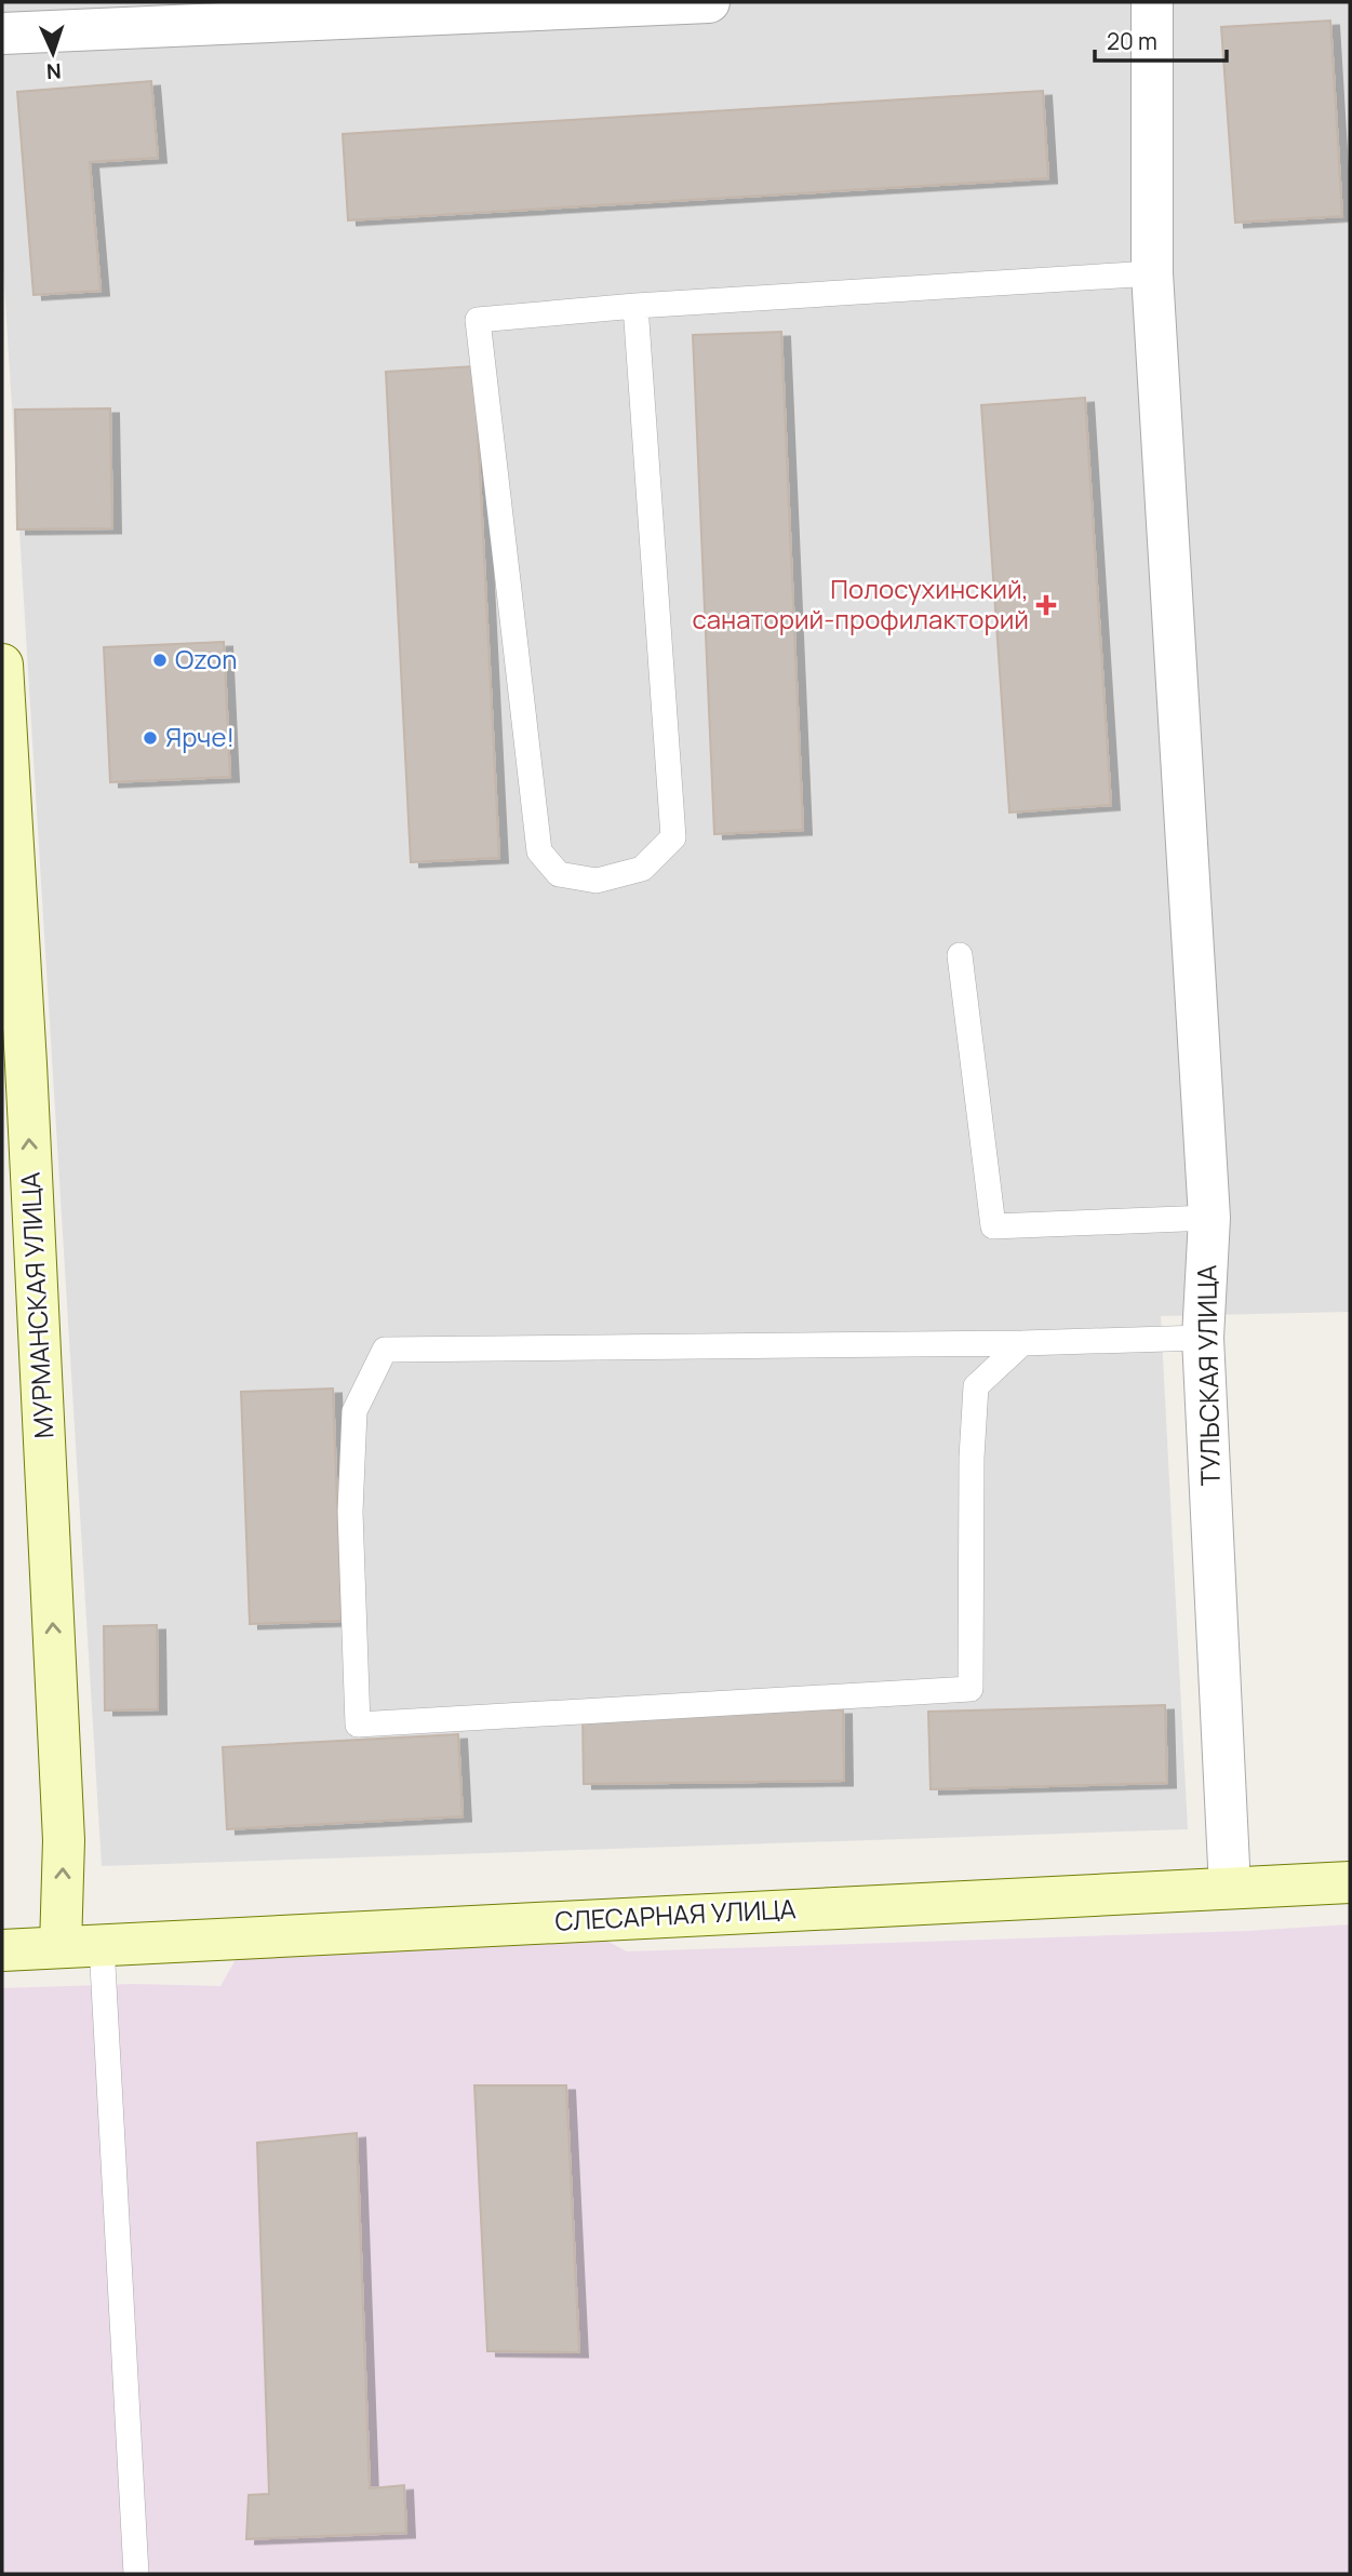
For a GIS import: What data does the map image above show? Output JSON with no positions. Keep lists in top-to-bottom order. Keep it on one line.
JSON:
{"streets":{"main road":["МУРМАНСКАЯ УЛИЦА","СЛЕСАРНАЯ УЛИЦА"],"street":["ТУЛЬСКАЯ УЛИЦА"]},"crossings":[["МУРМАНСКАЯ УЛИЦА","СЛЕСАРНАЯ УЛИЦА"],["ТУЛЬСКАЯ УЛИЦА","СЛЕСАРНАЯ УЛИЦА"]],"one_way":["МУРМАНСКАЯ УЛИЦА"],"places":{"health":["Полосухинский, санаторий-профилакторий"],"other":["Ozon","Ярче!"]},"scale_bar":"20 m","north":"bottom"}
